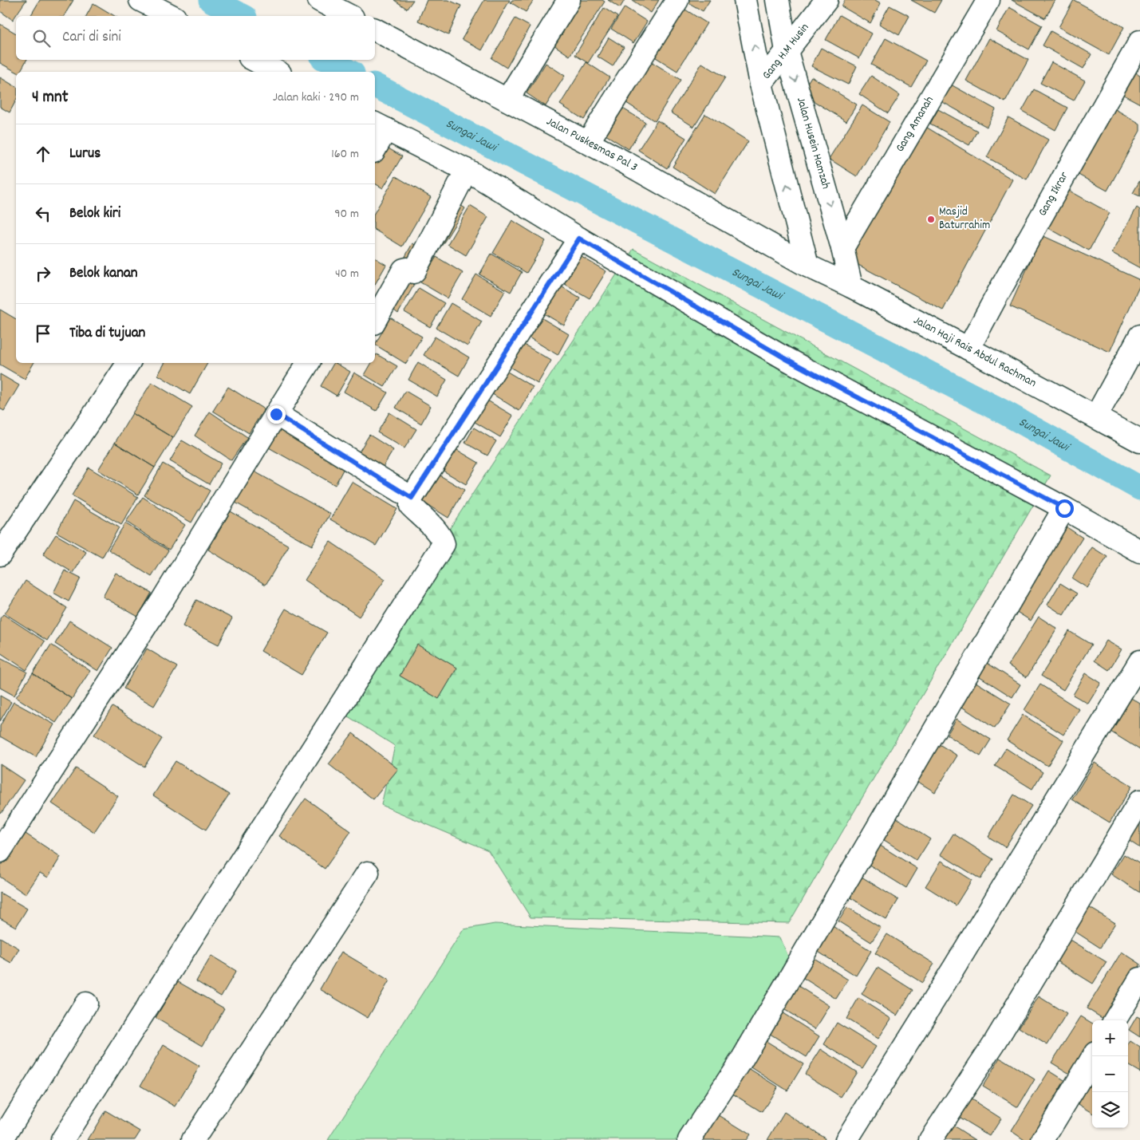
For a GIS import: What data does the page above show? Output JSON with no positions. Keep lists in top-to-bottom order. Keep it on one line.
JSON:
{"streets":{"street":["Gang H.M Husin","Gang Amanah","Jalan Husein Hamzah","Jalan Puskesmas Pal 3","Gang Ikrar","Jalan Haji Rais Abdul Rachman"]},"crossings":[["Gang H.M Husin","Jalan Husein Hamzah"],["Gang Amanah","Jalan Husein Hamzah"],["Jalan Husein Hamzah","Jalan Haji Rais Abdul Rachman"],["Jalan Puskesmas Pal 3","Jalan Haji Rais Abdul Rachman"],["Gang Ikrar","Jalan Haji Rais Abdul Rachman"]],"water":["Sungai Jawi"],"places":["Masjid Baturrahim"],"page":{"search":"Cari di sini","heading":["4 mnt","Jalan kaki · 290 m"],"list":[["Lurus","160 m"],["Belok kiri","90 m"],["Belok kanan","40 m"],"Tiba di tujuan"],"map_buttons":["+","−"]}}
